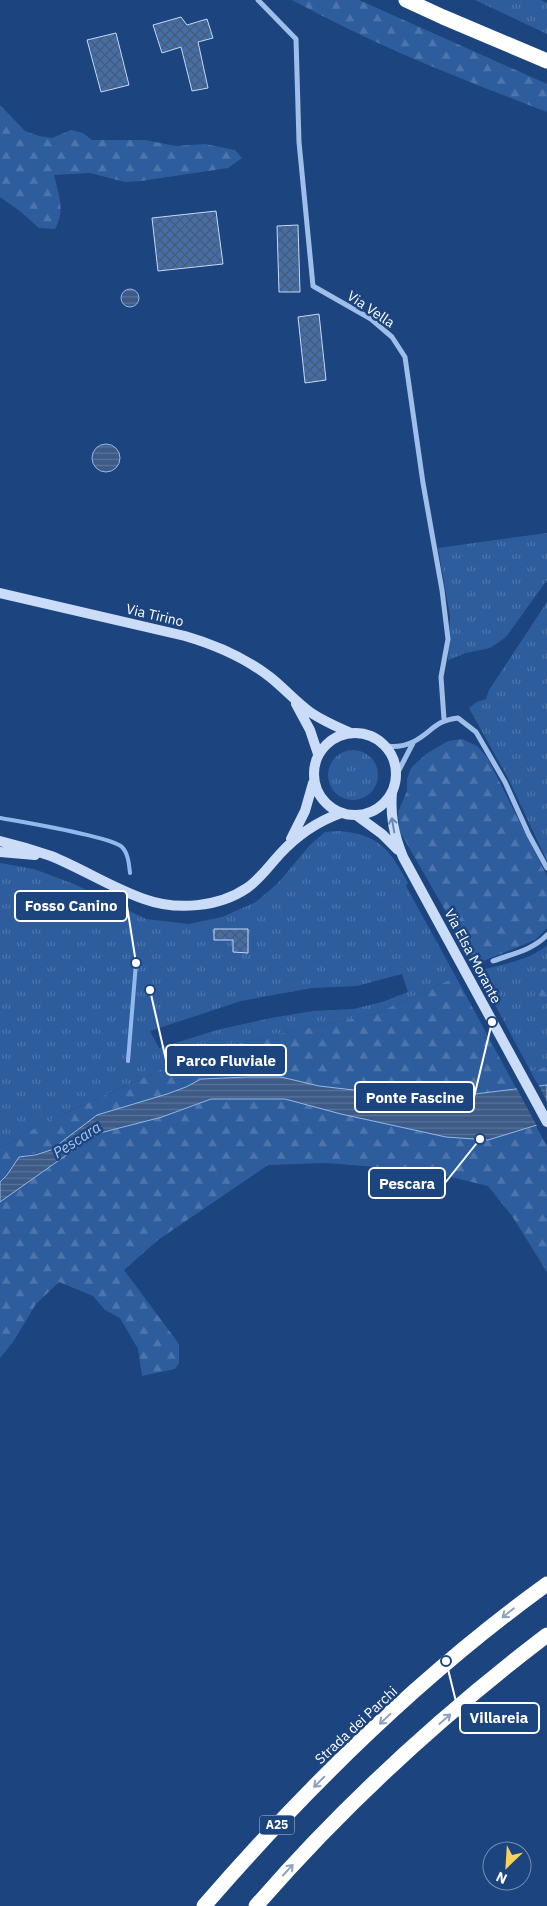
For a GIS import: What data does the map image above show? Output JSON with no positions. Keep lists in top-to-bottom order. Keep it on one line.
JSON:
{"streets":{"highway":["Strada dei Parchi","A25"],"main road":["Via Tirino","Via Elsa Morante"],"street":["Via Vella"]},"crossings":[["Via Tirino","Via Elsa Morante"]],"water":["Pescara"],"places":["Fosso Canino","Parco Fluviale","Ponte Fascine","Pescara","Villareia"],"north":"bottom left"}
